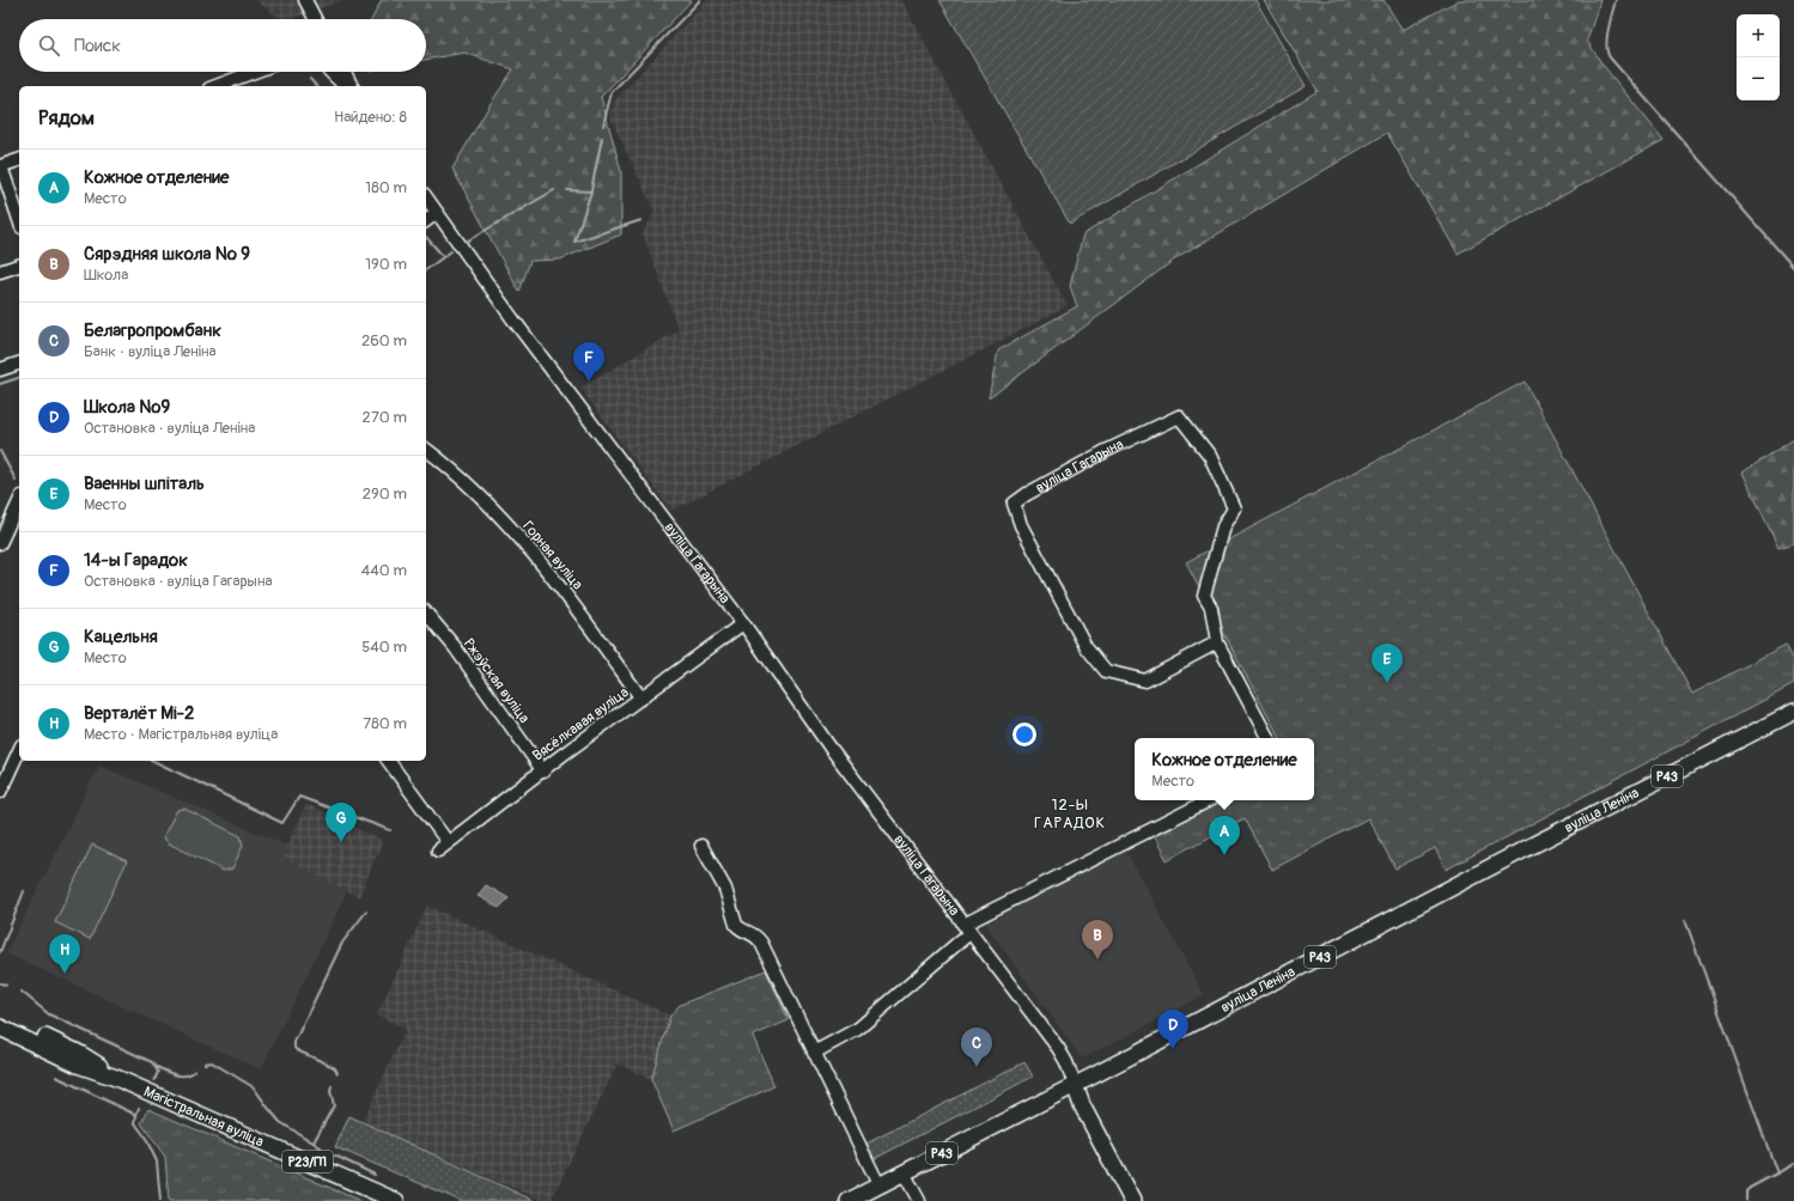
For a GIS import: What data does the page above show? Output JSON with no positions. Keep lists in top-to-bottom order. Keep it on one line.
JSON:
{"streets":{"main road":["вуліца Гагарына","Р43","вуліца Леніна","Магістральная вуліца","Р23/П1"],"street":["Горная вуліца","Ржэўская вуліца","Вясёлкавая вуліца"]},"crossings":[["вуліца Гагарына","Вясёлкавая вуліца"],["вуліца Гагарына","вуліца Леніна"],["Горная вуліца","Вясёлкавая вуліца"],["Ржэўская вуліца","Вясёлкавая вуліца"]],"districts":["12-Ы ГАРАДОК"],"page":{"map_buttons":["+","−"],"search":"Поиск","heading":["Рядом","Найдено: 8"],"list":[{"mark":"A","name":"Кожное отделение","note":"Место","value":"180 m"},{"mark":"B","name":"Сярэдняя школа № 9","note":"Школа","value":"190 m"},{"mark":"C","name":"Белагропромбанк","note":"Банк · вуліца Леніна","value":"260 m"},{"mark":"D","name":"Школа №9","note":"Остановка · вуліца Леніна","value":"270 m"},{"mark":"E","name":"Ваенны шпіталь","note":"Место","value":"290 m"},{"mark":"F","name":"14-ы Гарадок","note":"Остановка · вуліца Гагарына","value":"440 m"},{"mark":"G","name":"Кацельня","note":"Место","value":"540 m"},{"mark":"H","name":"Верталёт Мі-2","note":"Место · Магістральная вуліца","value":"780 m"}],"pins":["F","E","G","A","B","H","D","C"],"popup":["Кожное отделение","Место"]}}
